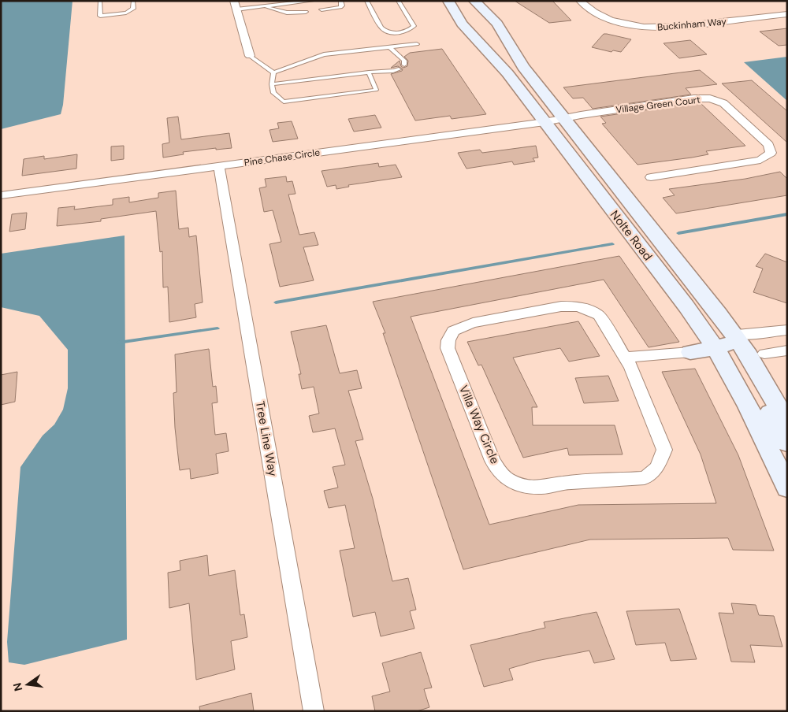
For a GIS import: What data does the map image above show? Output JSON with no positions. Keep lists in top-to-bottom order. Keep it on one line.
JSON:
{"streets":{"street":["Buckinham Way","Village Green Court","Pine Chase Circle","Nolte Road","Villa Way Circle","Tree Line Way"]},"crossings":[["Village Green Court","Pine Chase Circle"],["Village Green Court","Nolte Road"],["Pine Chase Circle","Nolte Road"],["Pine Chase Circle","Tree Line Way"]],"north":"left"}
